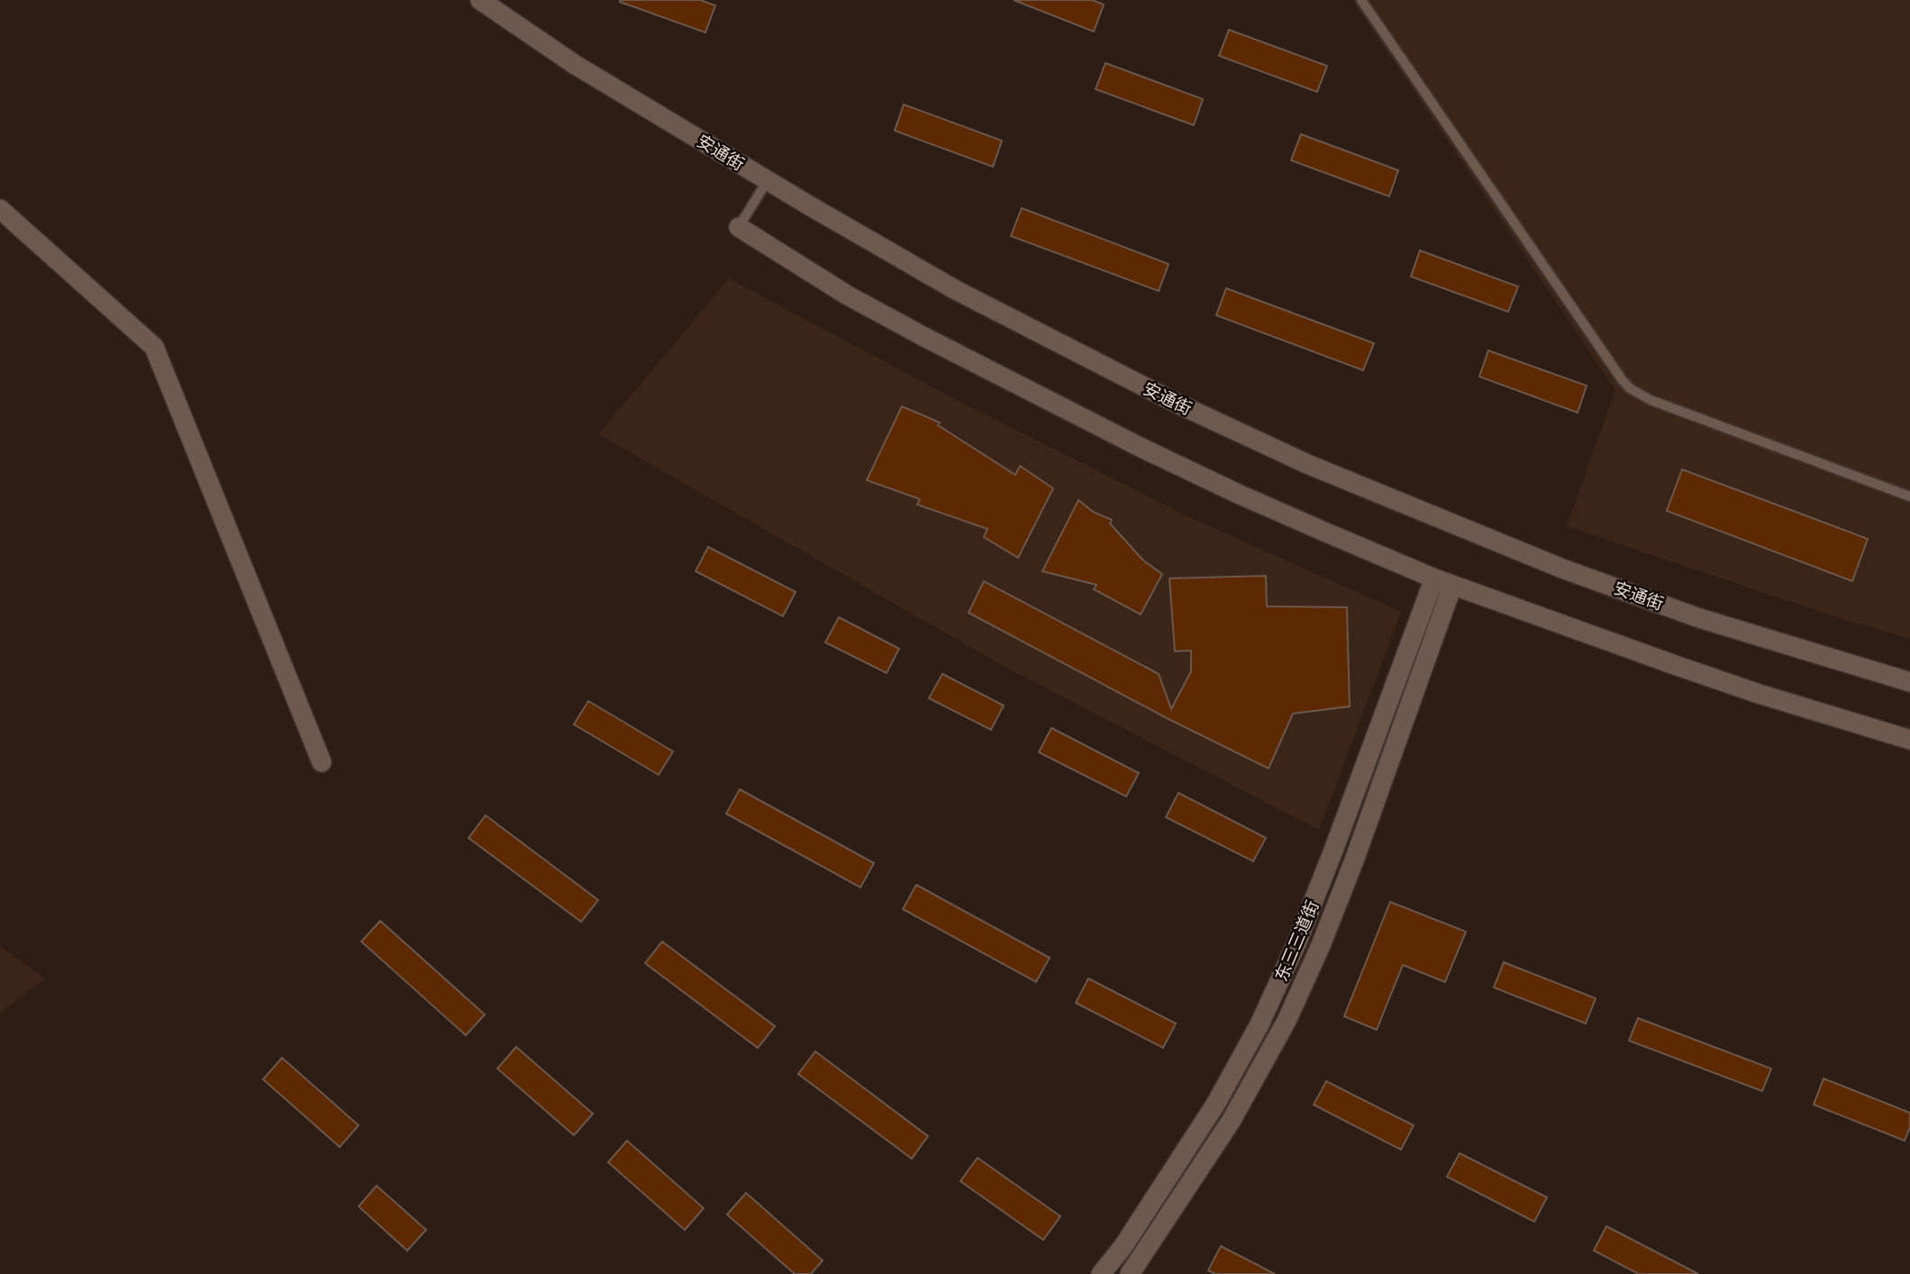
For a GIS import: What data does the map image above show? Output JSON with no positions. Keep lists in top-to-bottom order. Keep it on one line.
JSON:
{"streets":{"main road":["安通街","东三三道街"]}}
